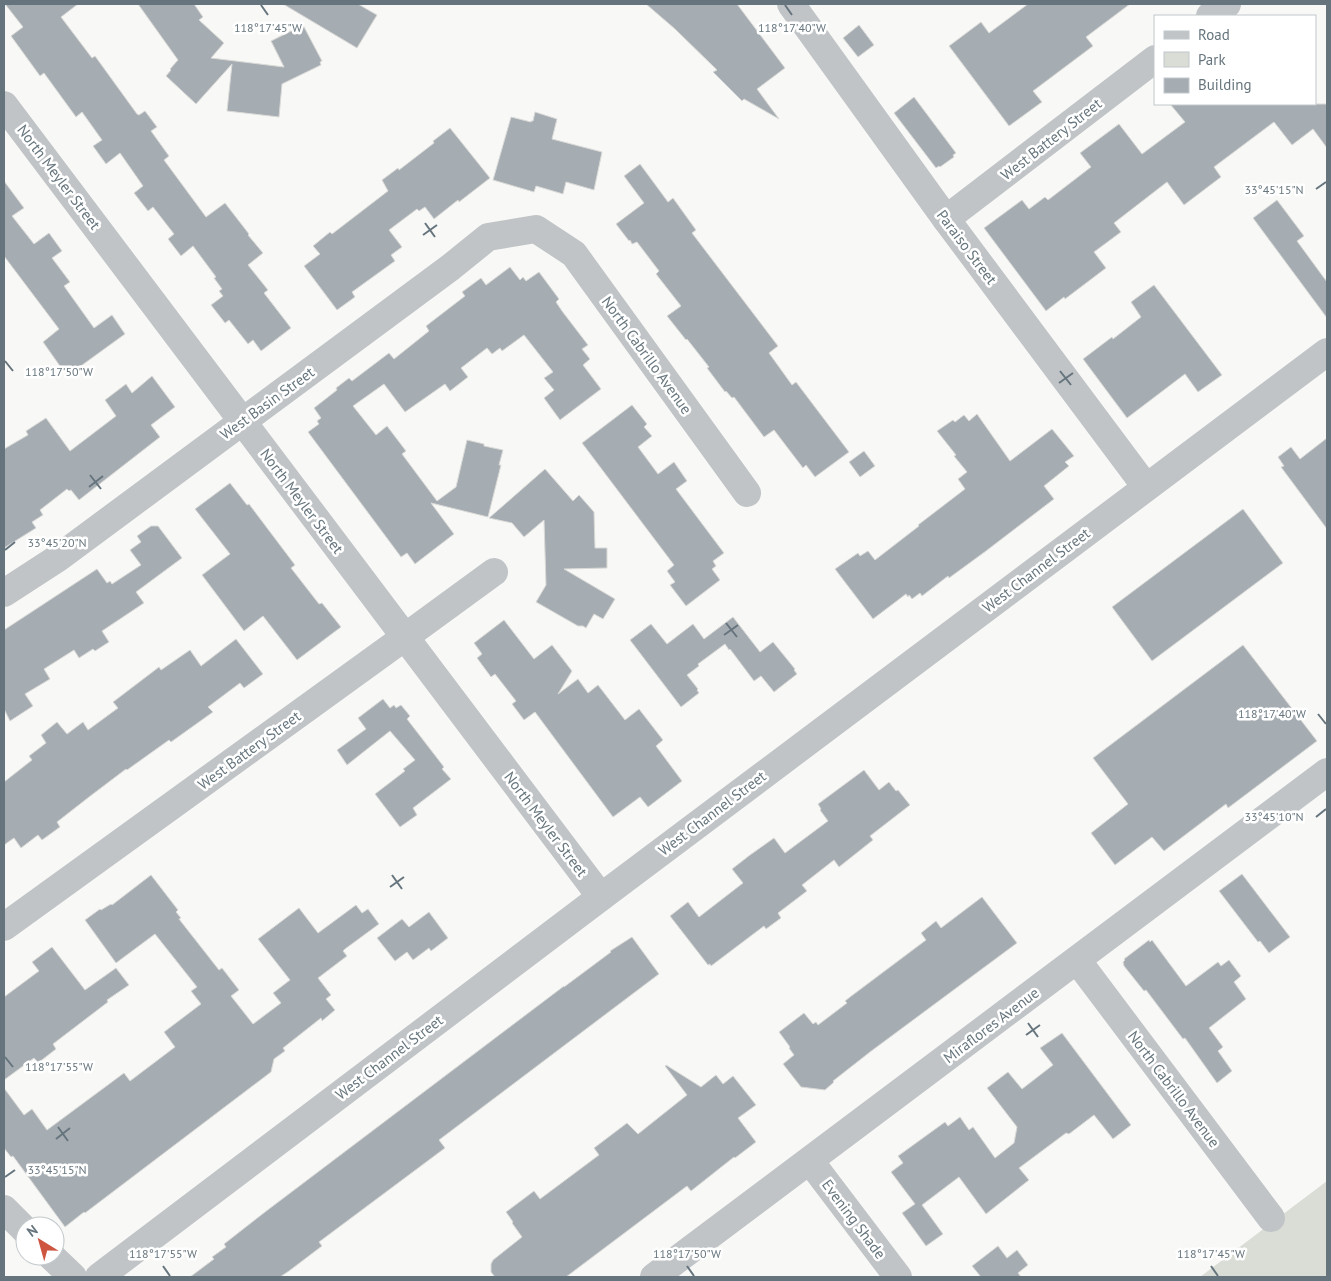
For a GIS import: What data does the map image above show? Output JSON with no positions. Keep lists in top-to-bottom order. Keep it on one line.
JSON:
{"streets":{"street":["West Battery Street","North Meyler Street","Paraiso Street","North Cabrillo Avenue","West Basin Street","West Channel Street","Miraflores Avenue","Evening Shade"]},"crossings":[["West Battery Street","North Meyler Street"],["West Battery Street","Paraiso Street"],["North Meyler Street","West Basin Street"],["North Meyler Street","West Channel Street"],["Paraiso Street","West Channel Street"],["North Cabrillo Avenue","West Basin Street"],["North Cabrillo Avenue","Miraflores Avenue"],["Miraflores Avenue","Evening Shade"]],"legend":["Road","Park","Building"],"north":"top left","coordinates":["118°17'45\"W","118°17'40\"W","33°45'15\"N","118°17'50\"W","33°45'20\"N","33°45'10\"N","118°17'55\"W"]}
